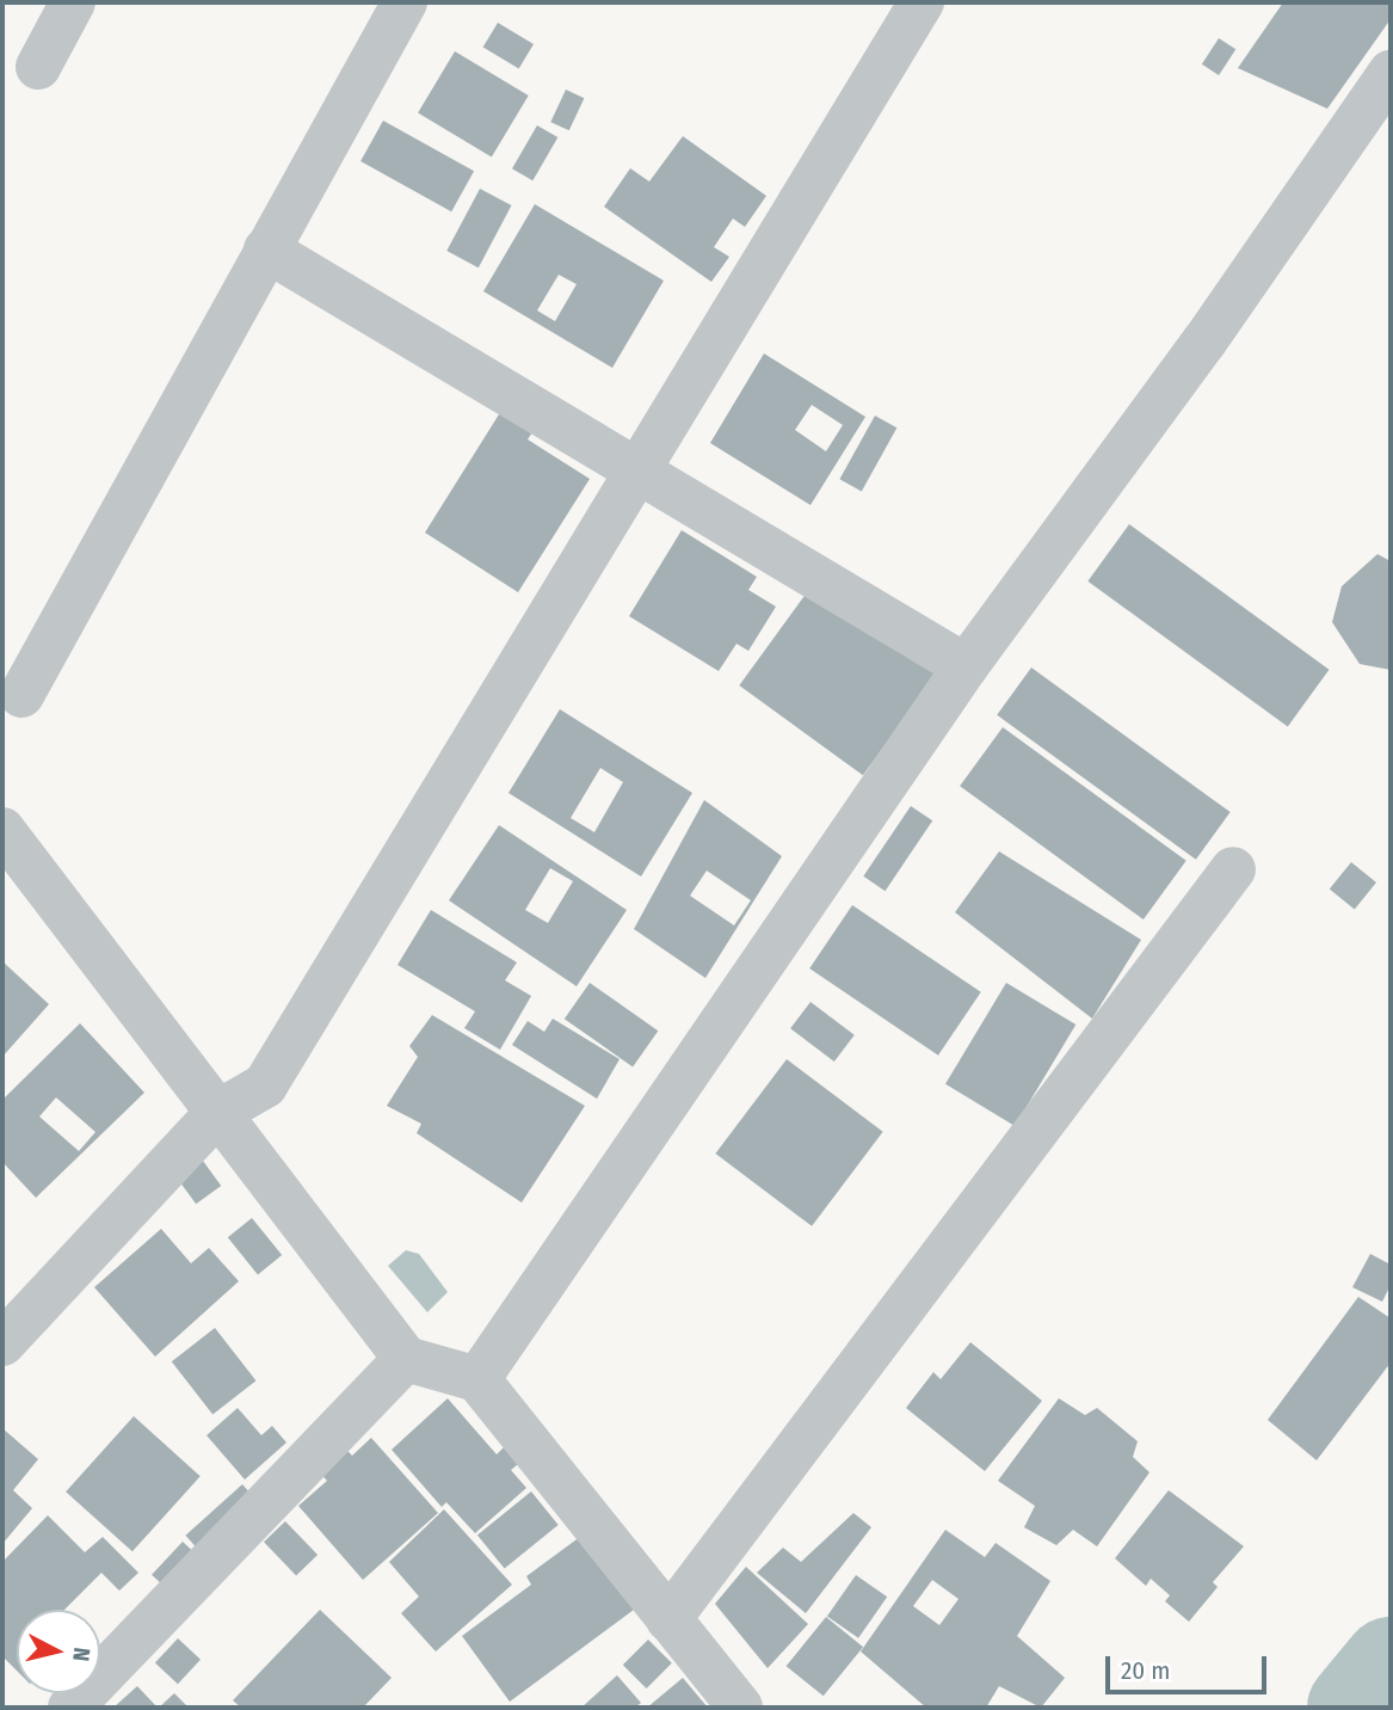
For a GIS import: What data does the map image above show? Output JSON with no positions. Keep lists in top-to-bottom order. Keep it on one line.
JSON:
{"scale_bar":"20 m","north":"right"}
